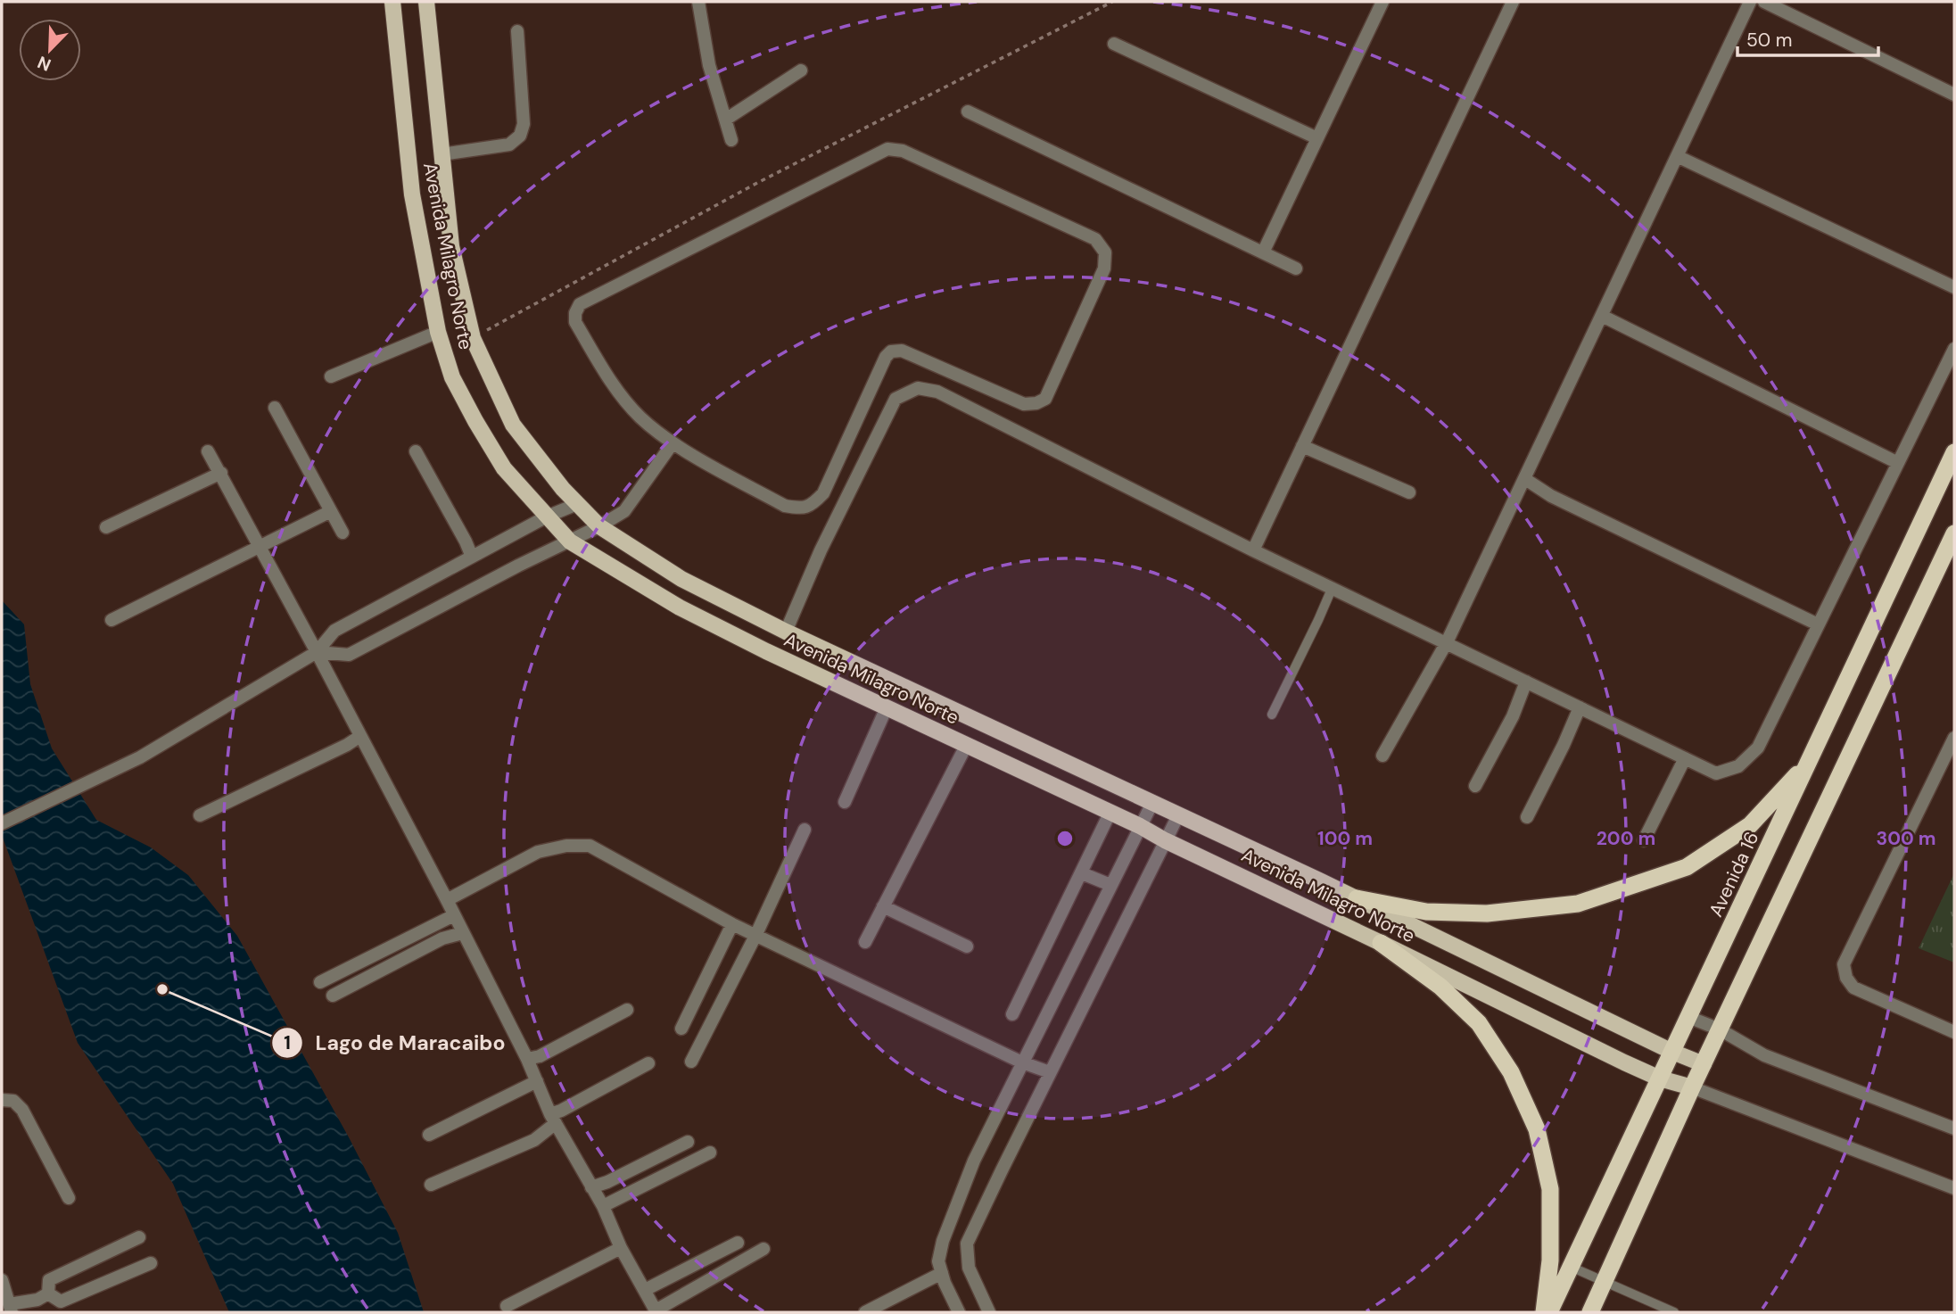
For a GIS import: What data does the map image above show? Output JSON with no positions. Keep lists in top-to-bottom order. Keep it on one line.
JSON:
{"streets":{"highway":["Avenida 16"],"main road":["Avenida Milagro Norte"]},"crossings":[["Avenida Milagro Norte","Avenida 16"]],"places":["Lago de Maracaibo"],"scale_bar":"50 m","north":"bottom left","rings":["100 m","200 m","300 m"]}
